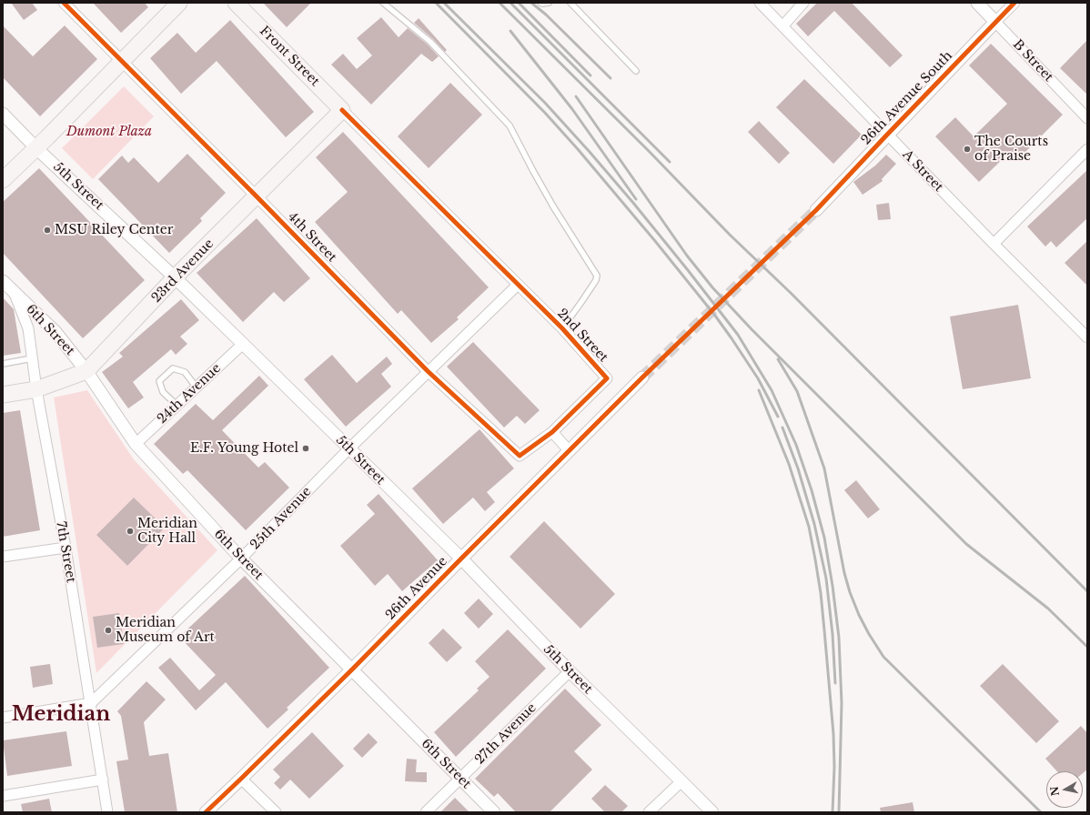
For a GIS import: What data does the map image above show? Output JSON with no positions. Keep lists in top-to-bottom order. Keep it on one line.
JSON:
{"streets":{"main road":["Front Street","23rd Avenue"],"street":["B Street","26th Avenue South","A Street","5th Street","4th Street","6th Street","2nd Street","24th Avenue","25th Avenue","7th Street","26th Avenue","27th Avenue"]},"crossings":[["Front Street","23rd Avenue"],["Front Street","2nd Street"],["B Street","26th Avenue South"],["26th Avenue South","A Street"],["5th Street","23rd Avenue"],["5th Street","24th Avenue"],["5th Street","25th Avenue"],["5th Street","26th Avenue"],["5th Street","27th Avenue"],["4th Street","23rd Avenue"],["4th Street","2nd Street"],["4th Street","25th Avenue"],["23rd Avenue","6th Street"],["23rd Avenue","2nd Street"],["23rd Avenue","7th Street"],["6th Street","24th Avenue"],["6th Street","25th Avenue"],["6th Street","7th Street"],["6th Street","26th Avenue"],["6th Street","27th Avenue"],["2nd Street","25th Avenue"],["25th Avenue","7th Street"]],"districts":["Meridian"],"parks":["Dumont Plaza"],"places":["The Courts of Praise","MSU Riley Center","E.F. Young Hotel","Meridian City Hall","Meridian Museum of Art"],"north":"left"}
